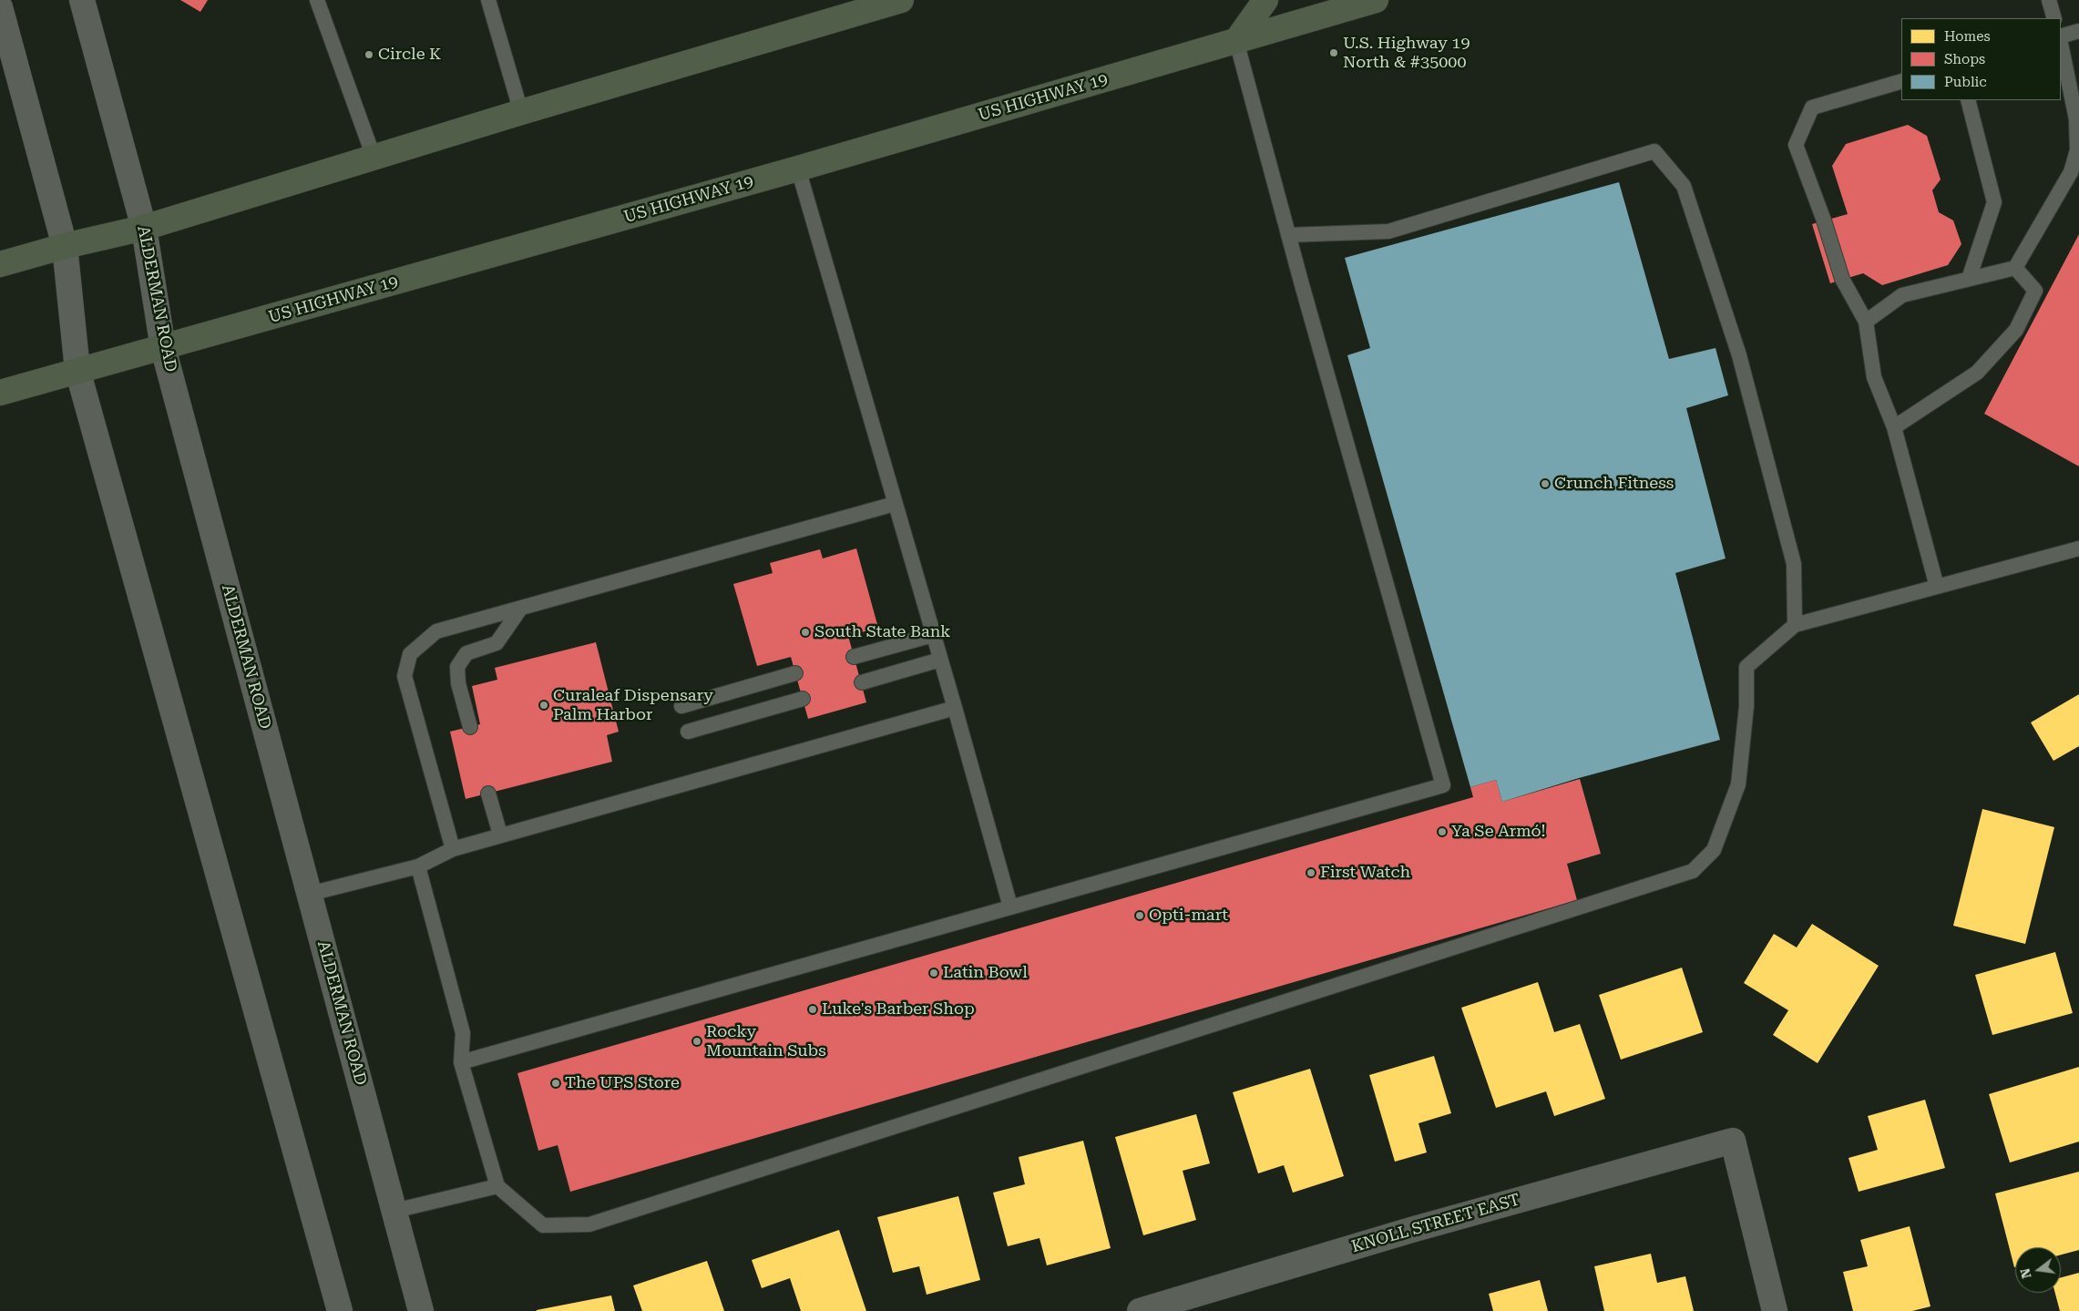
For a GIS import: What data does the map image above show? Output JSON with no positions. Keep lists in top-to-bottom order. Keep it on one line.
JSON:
{"streets":{"highway":["US HIGHWAY 19"],"main road":["ALDERMAN ROAD","KNOLL STREET EAST"]},"crossings":[["US HIGHWAY 19","ALDERMAN ROAD"]],"places":["U.S. Highway 19 North & #35000","Circle K","Crunch Fitness","South State Bank","Curaleaf Dispensary Palm Harbor","Ya Se Armó!","First Watch","Opti-mart","Latin Bowl","Luke's Barber Shop","Rocky Mountain Subs","The UPS Store"],"legend":["Homes","Shops","Public"],"north":"left"}
